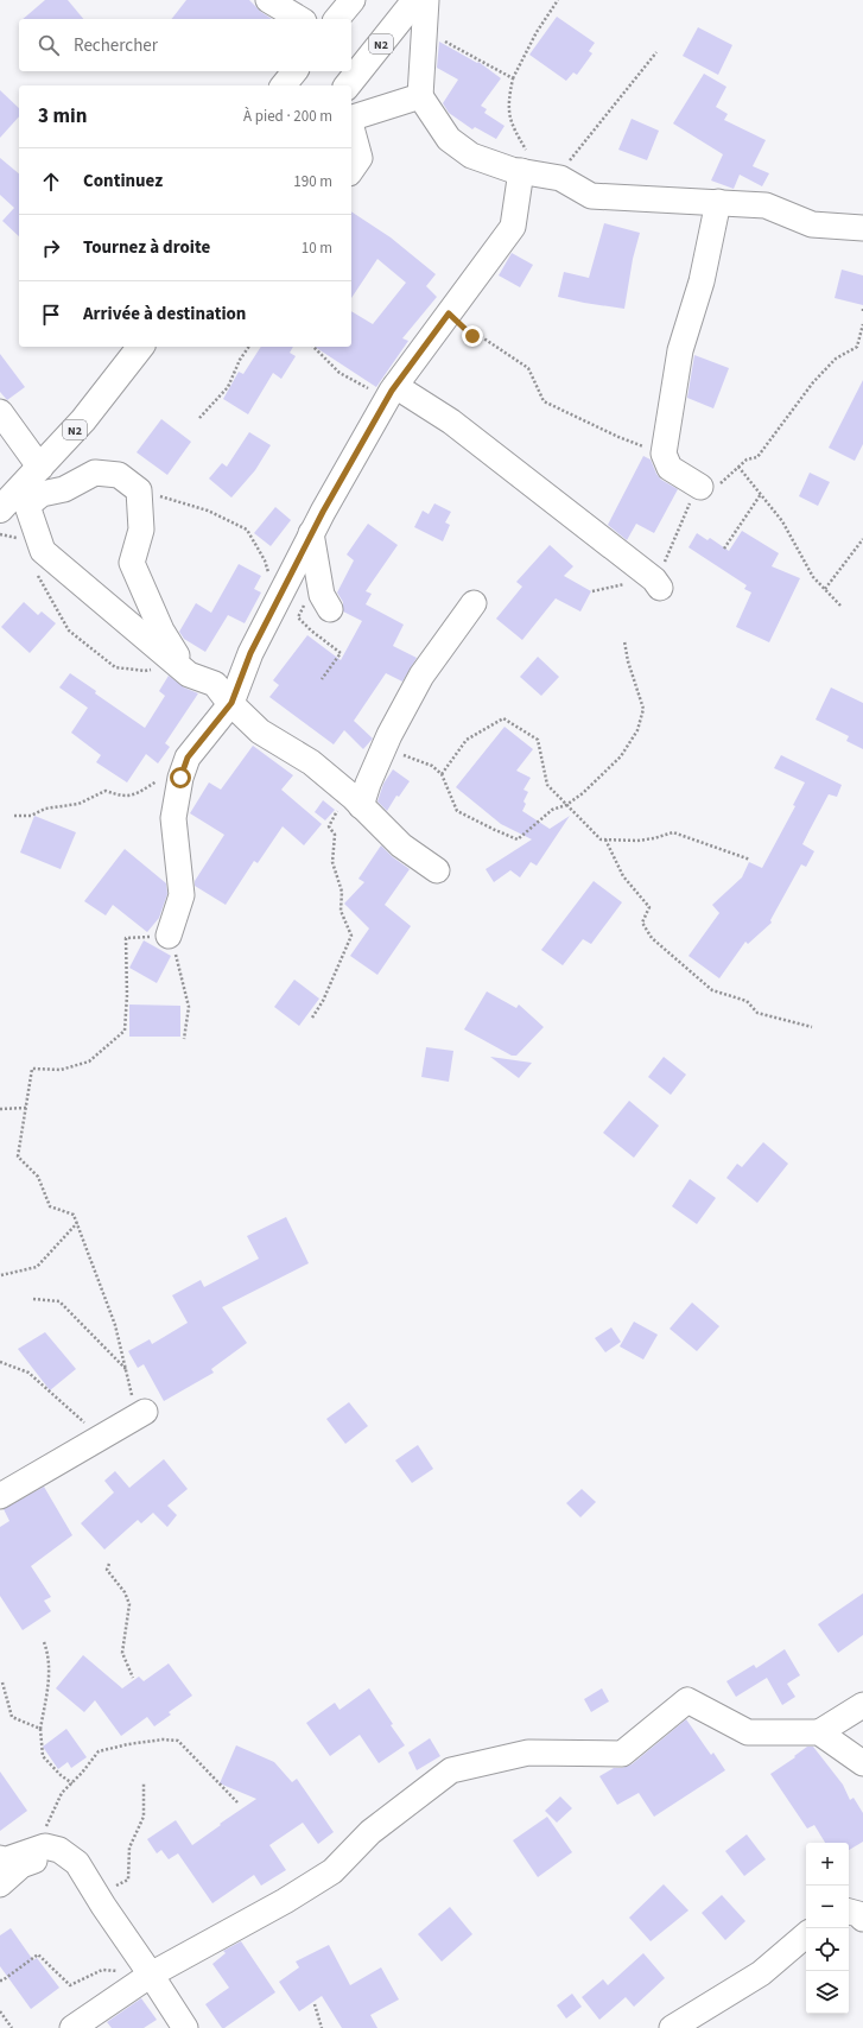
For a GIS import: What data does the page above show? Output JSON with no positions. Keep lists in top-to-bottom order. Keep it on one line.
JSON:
{"streets":{"highway":["N2"]},"page":{"search":"Rechercher","heading":["3 min","À pied · 200 m"],"list":[["Continuez","190 m"],["Tournez à droite","10 m"],"Arrivée à destination"],"map_buttons":["+","−"]}}
